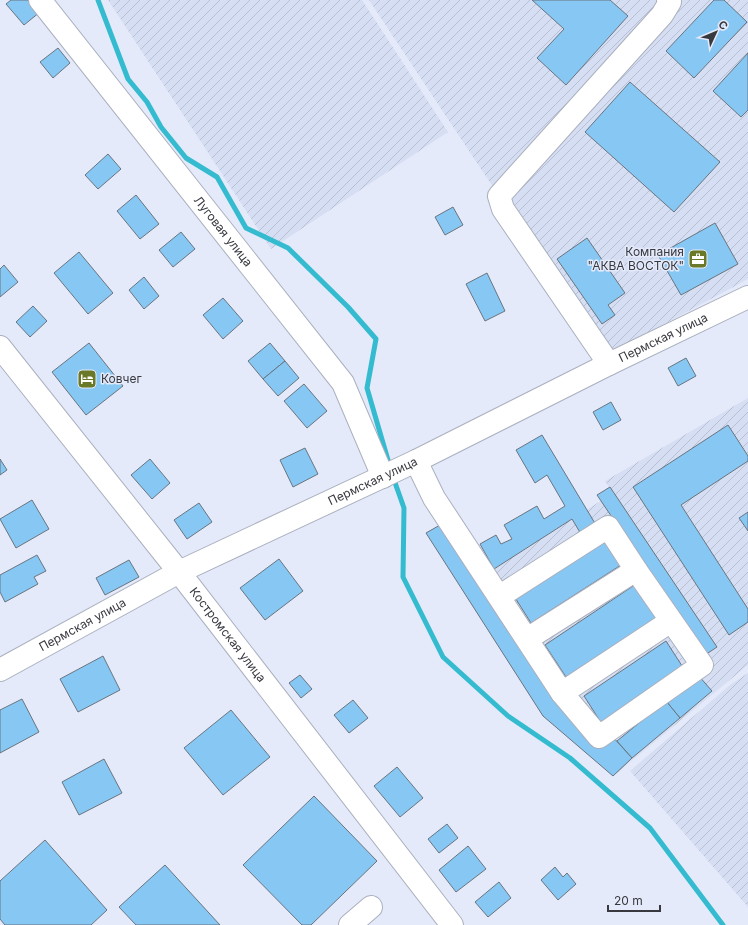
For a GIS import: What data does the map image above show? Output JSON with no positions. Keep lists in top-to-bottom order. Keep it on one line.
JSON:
{"streets":{"street":["Луговая улица","Пермская улица","Костромская улица"]},"crossings":[["Луговая улица","Пермская улица"],["Пермская улица","Костромская улица"]],"places":{"office":["Компания \"АКВА ВОСТОК\""],"hotel":["Ковчег"]},"scale_bar":"20 m","north":"top right"}
